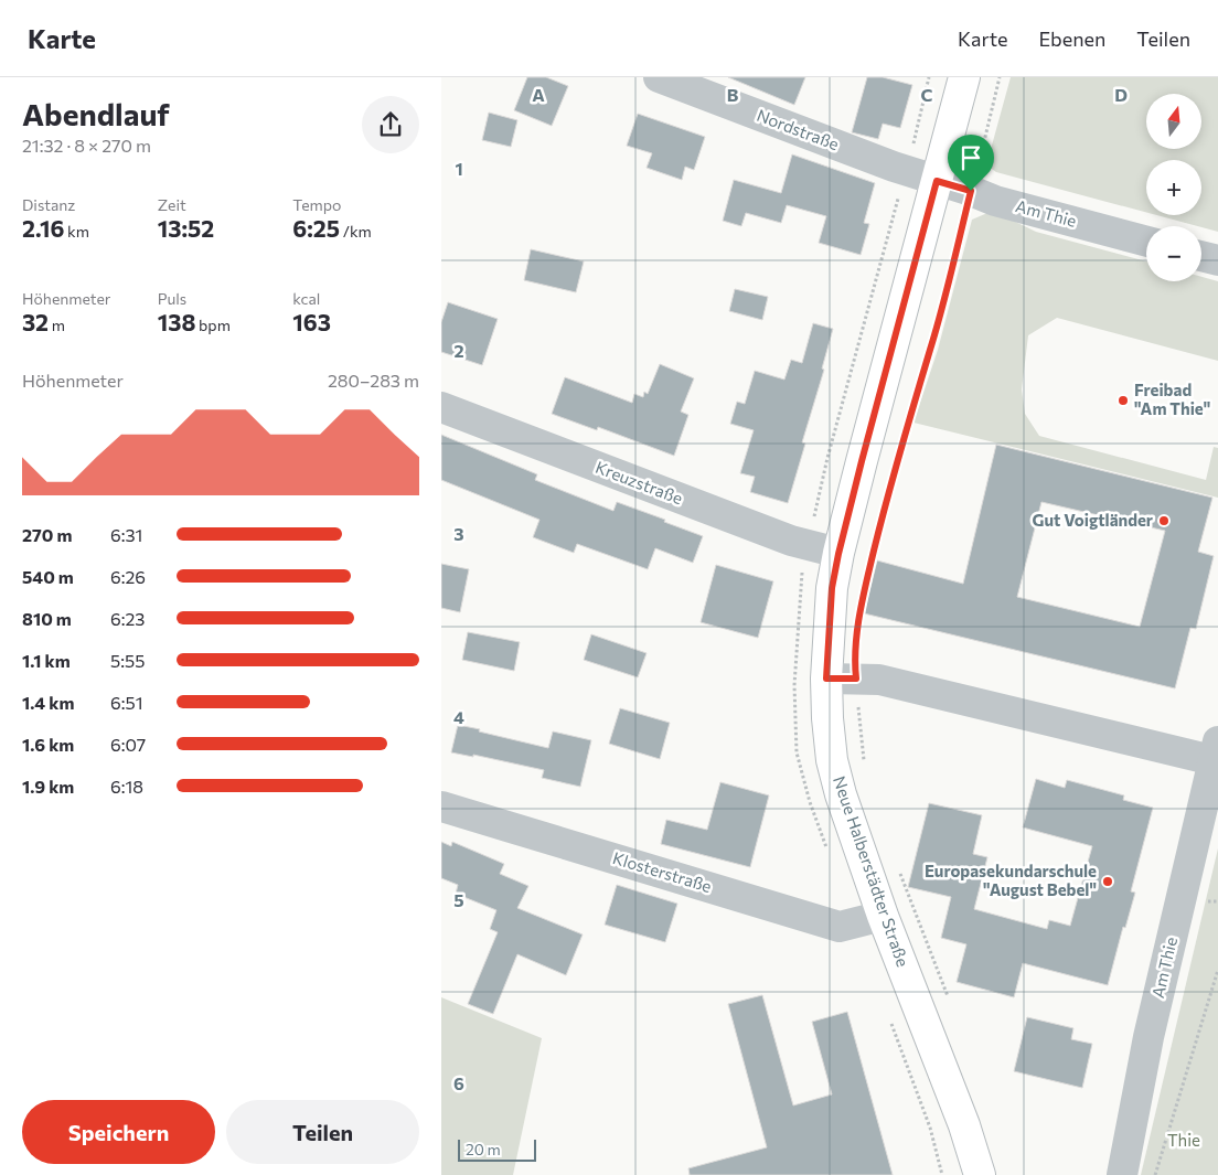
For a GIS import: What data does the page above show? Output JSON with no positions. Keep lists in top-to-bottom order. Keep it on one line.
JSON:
{"streets":{"main road":["Neue Halberstädter Straße"],"street":["Nordstraße","Am Thie","Kreuzstraße","Klosterstraße"]},"crossings":[["Nordstraße","Am Thie"],["Nordstraße","Neue Halberstädter Straße"],["Am Thie","Neue Halberstädter Straße"],["Kreuzstraße","Neue Halberstädter Straße"],["Neue Halberstädter Straße","Klosterstraße"]],"parks":["Thie"],"places":["Freibad \"Am Thie\"","Gut Voigtländer","Europasekundarschule \"August Bebel\""],"scale_bar":"20 m","north":"top","page":{"header":"Karte","nav":["Karte","Ebenen","Teilen"],"heading":["Abendlauf","21:32 · 8 × 270 m"],"map_buttons":["+","−"],"stats":[["Distanz","2.16 km"],["Zeit","13:52"],["Tempo","6:25 /km"],["Höhenmeter","32 m"],["Puls","138 bpm"],["kcal","163"]],"chart":["Höhenmeter","280–283 m"],"list":[{"name":"270 m","note":"6:31"},{"name":"540 m","note":"6:26"},{"name":"810 m","note":"6:23"},{"name":"1.1 km","note":"5:55"},{"name":"1.4 km","note":"6:51"},{"name":"1.6 km","note":"6:07"},{"name":"1.9 km","note":"6:18"}],"buttons":["Speichern","Teilen"],"scale":"20 m"},"grid":{"columns":["A","B","C","D"],"rows":["1","2","3","4","5","6"]}}
